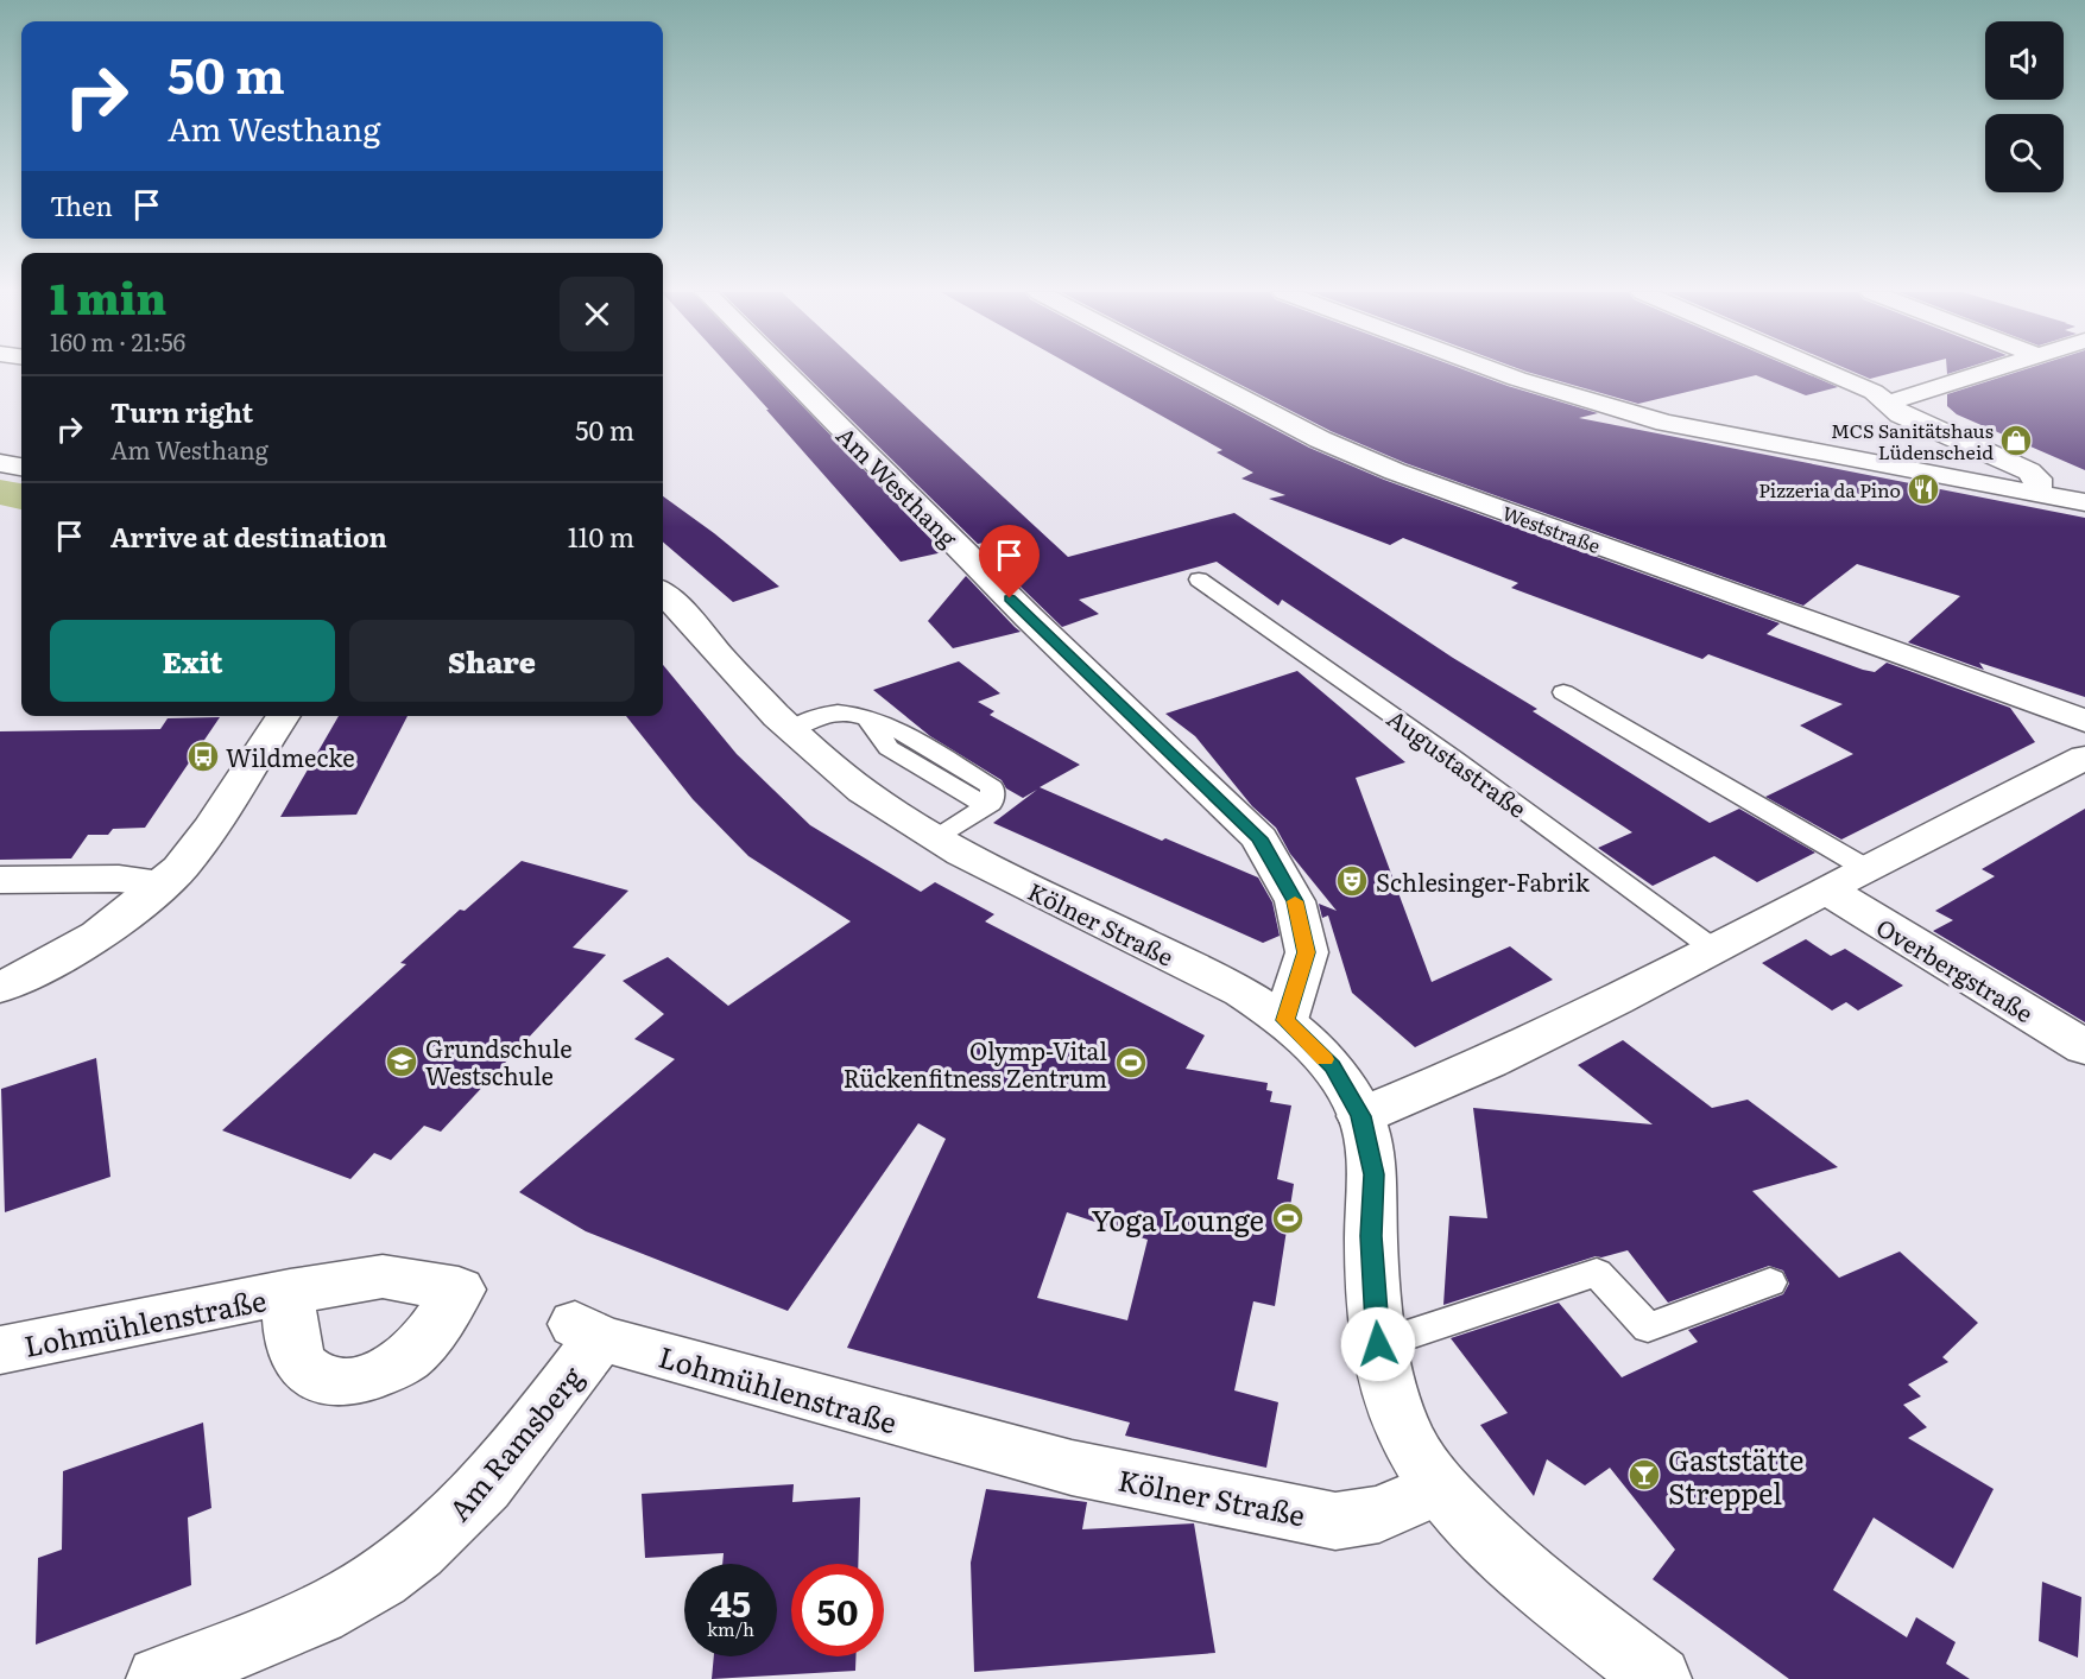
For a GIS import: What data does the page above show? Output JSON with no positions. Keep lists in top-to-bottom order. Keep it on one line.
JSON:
{"streets":{"street":["Am Westhang","Weststraße","Kölner Straße","Overbergstraße","Lohmühlenstraße","Am Ramsberg"],"lane":["Augustastraße"]},"crossings":[["Am Westhang","Kölner Straße"],["Kölner Straße","Lohmühlenstraße"],["Lohmühlenstraße","Am Ramsberg"]],"places":{"shop":["MCS Sanitätshaus Lüdenscheid"],"restaurant":["Pizzeria da Pino"],"bus stop":["Wildmecke"],"theatre":["Schlesinger-Fabrik"],"school or university":["Grundschule Westschule"],"sports":["Olymp-Vital Rückenfitness Zentrum","Yoga Lounge"],"bar":["Gaststätte Streppel"]},"page":{"turn":["50 m","Am Westhang"],"then":"Then","heading":["1 min","160 m · 21:56"],"list":[{"name":"Turn right","note":"Am Westhang","value":"50 m"},{"name":"Arrive at destination","value":"110 m"}],"buttons":["Exit","Share"],"speed":"45 km/h","limit":"50"}}
